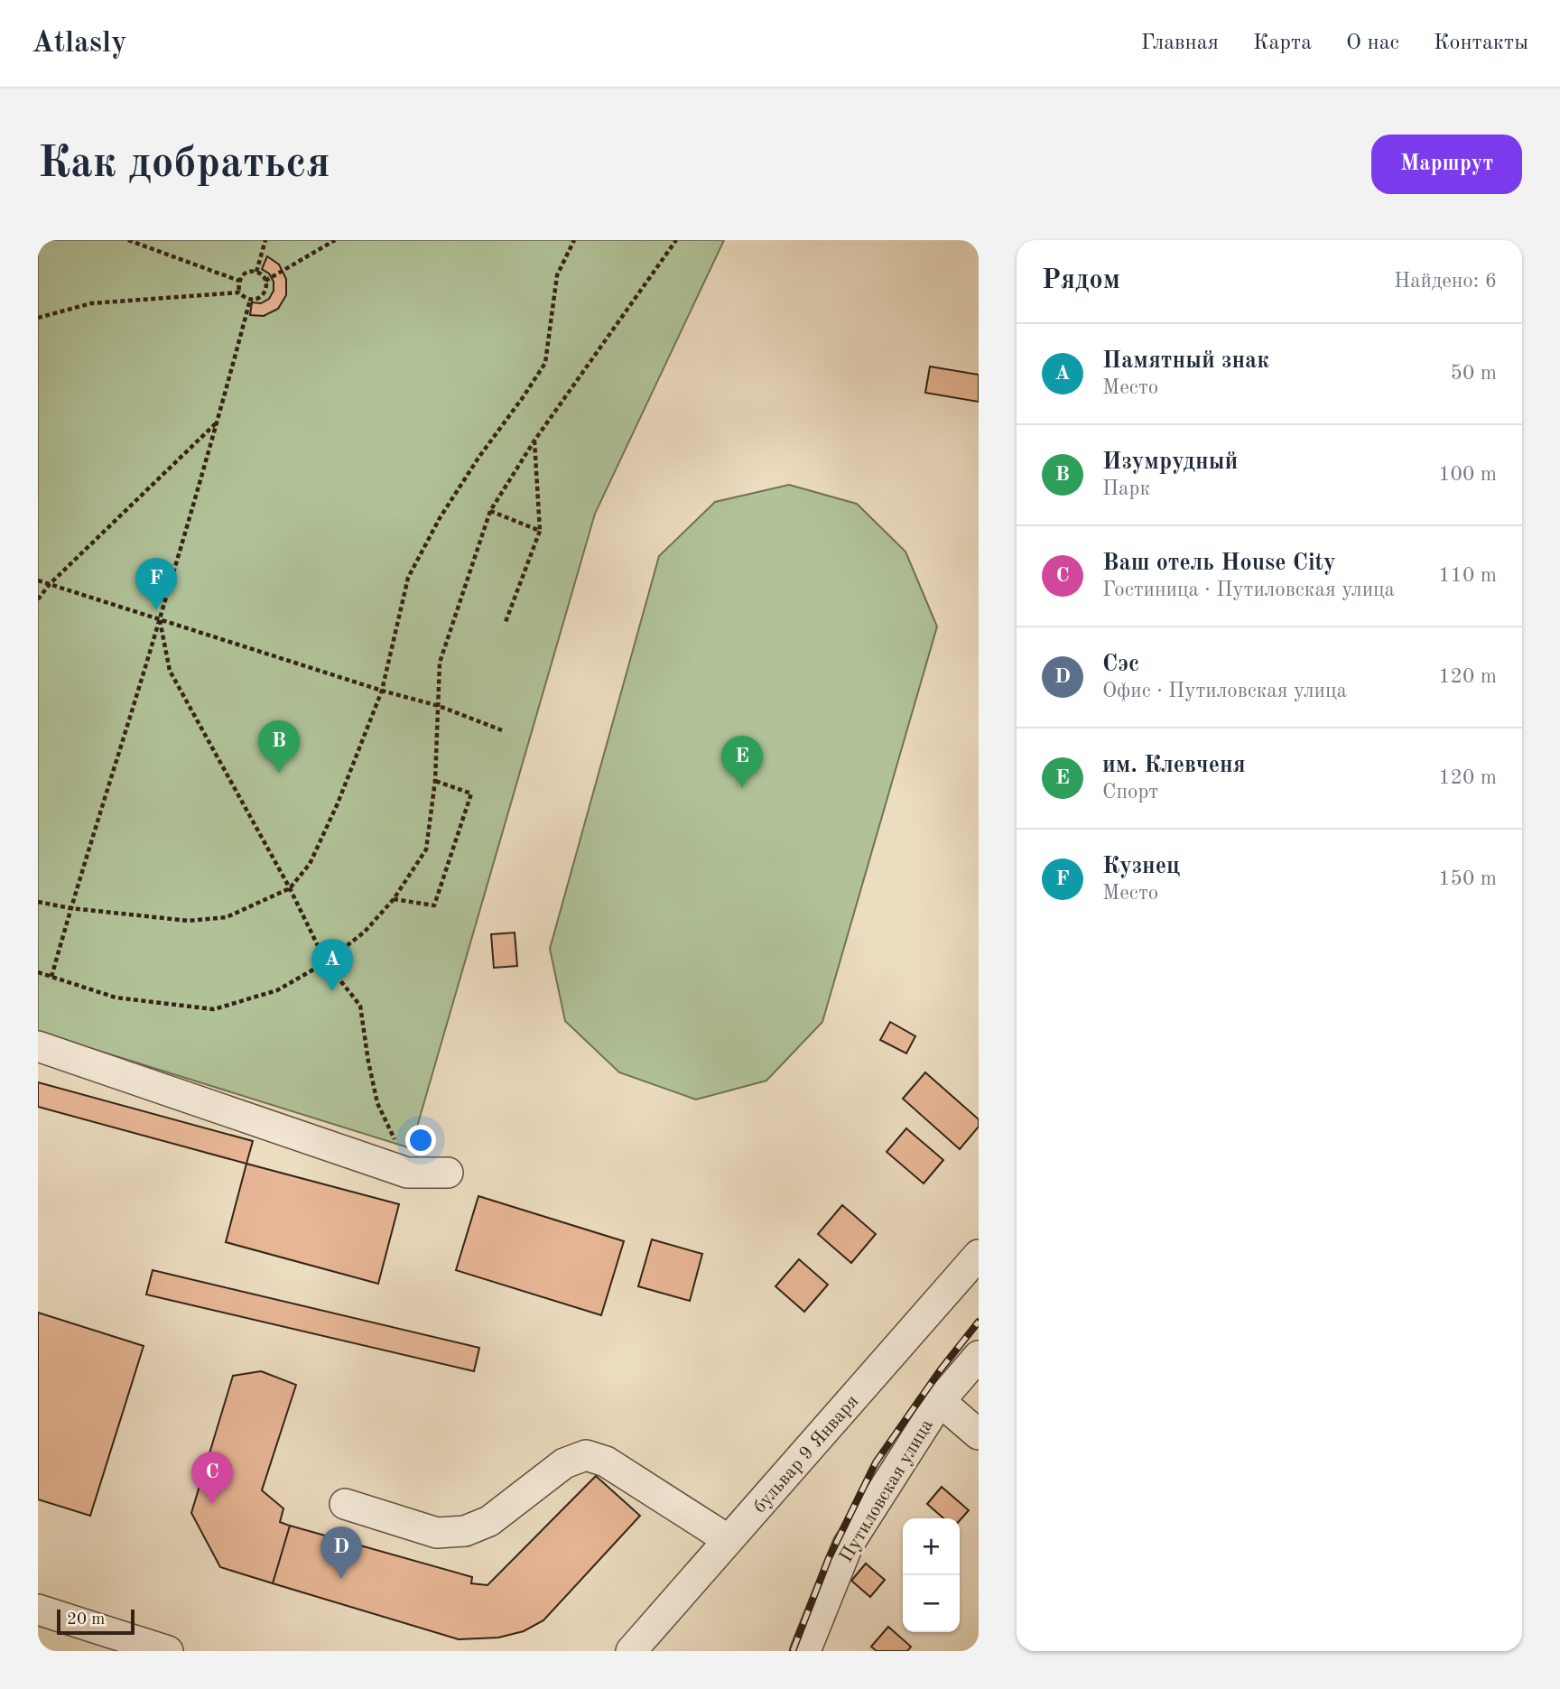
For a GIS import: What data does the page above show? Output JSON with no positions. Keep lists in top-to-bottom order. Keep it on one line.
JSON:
{"streets":{"street":["бульвар 9 Января","Путиловская улица"]},"scale_bar":"20 m","page":{"header":"Atlasly","nav":["Главная","Карта","О нас","Контакты"],"buttons":"Маршрут","title":"Как добраться","heading":["Рядом","Найдено: 6"],"list":[{"mark":"A","name":"Памятный знак","note":"Место","value":"50 m"},{"mark":"B","name":"Изумрудный","note":"Парк","value":"100 m"},{"mark":"C","name":"Ваш отель House City","note":"Гостиница · Путиловская улица","value":"110 m"},{"mark":"D","name":"Сэс","note":"Офис · Путиловская улица","value":"120 m"},{"mark":"E","name":"им. Клевченя","note":"Спорт","value":"120 m"},{"mark":"F","name":"Кузнец","note":"Место","value":"150 m"}],"pins":["F","B","E","A","C","D"],"map_buttons":["+","−"],"scale":"20 m"}}
